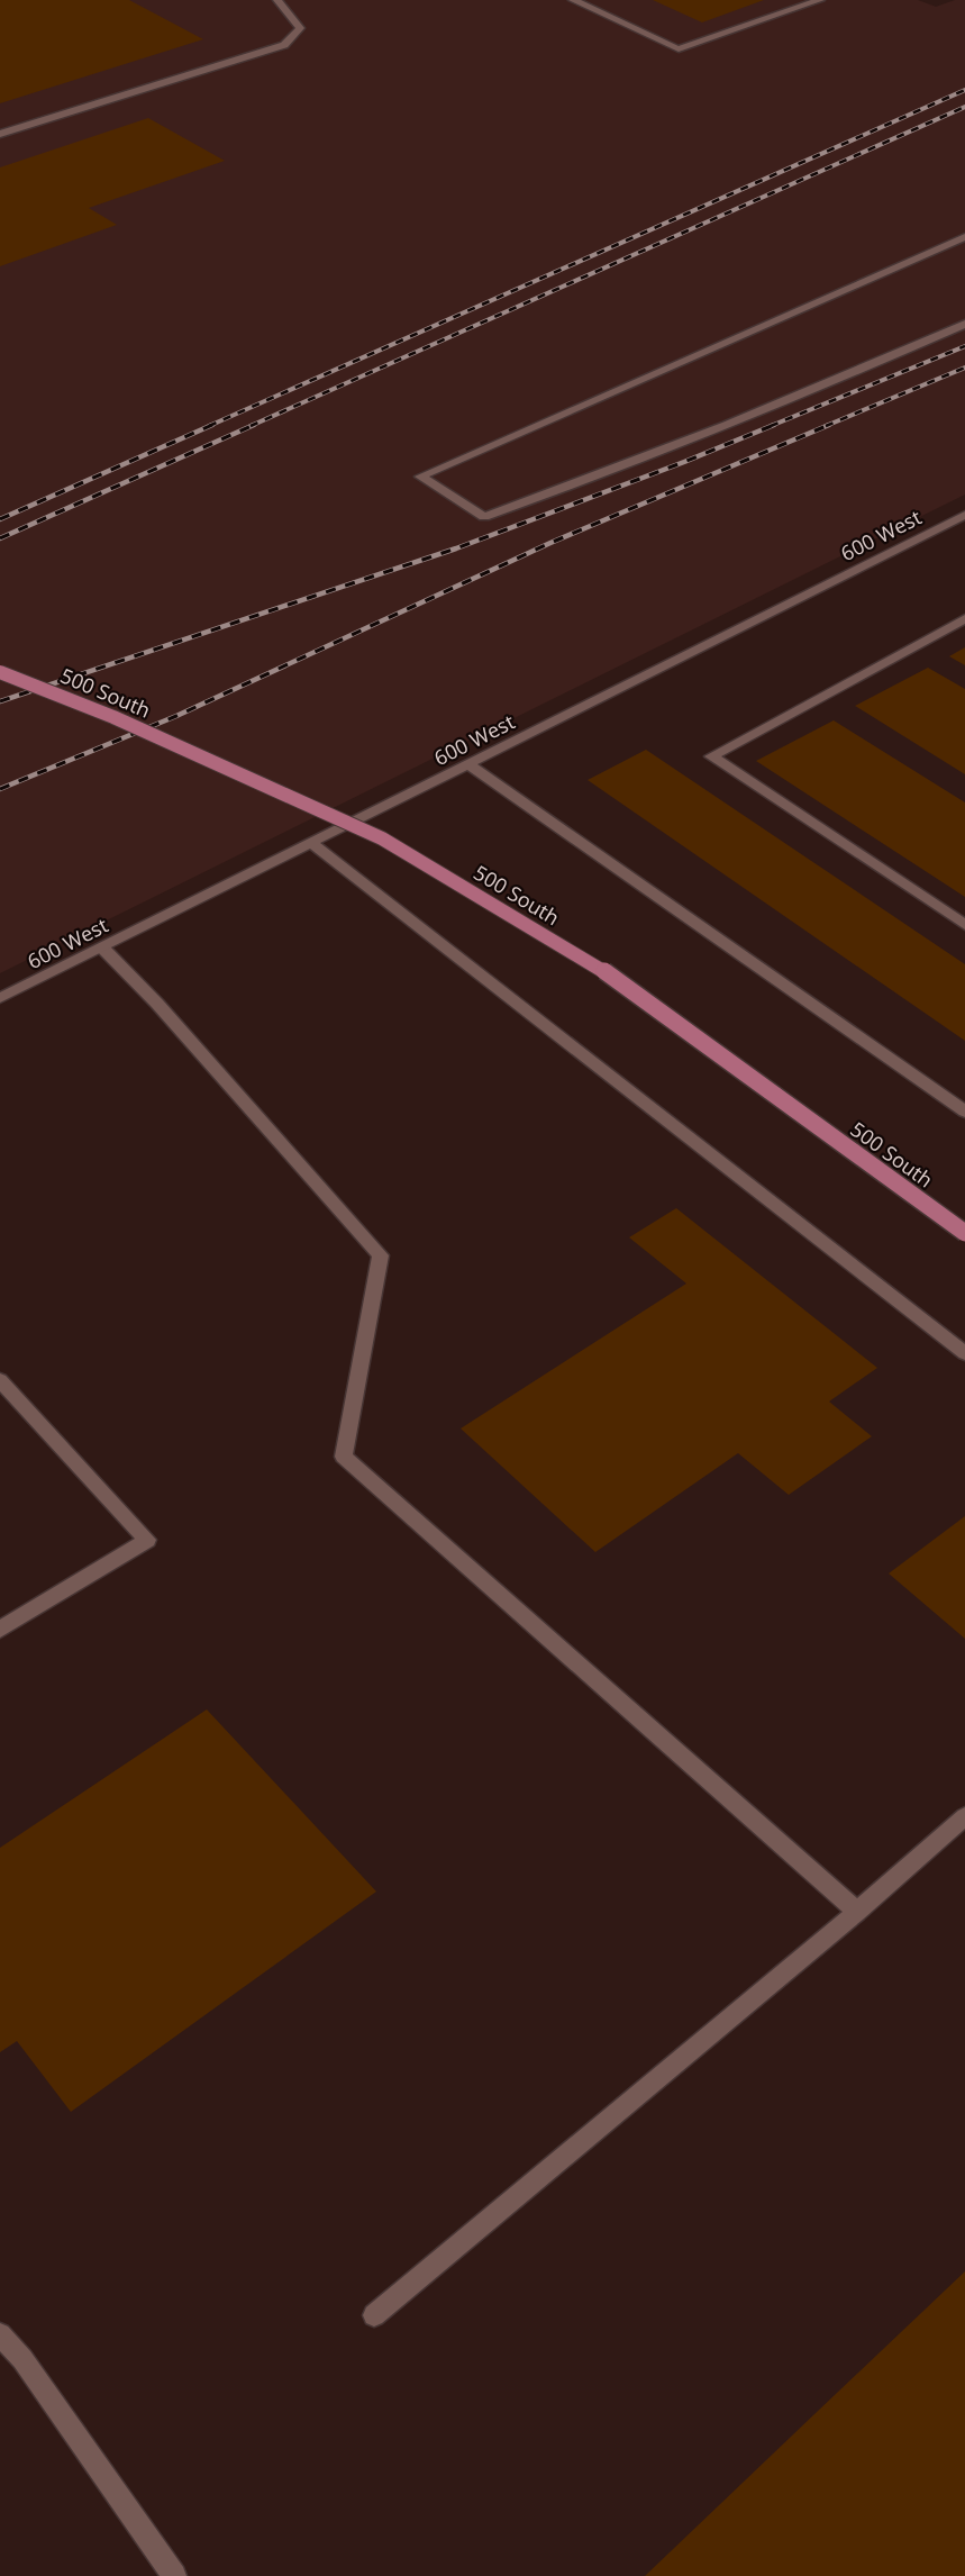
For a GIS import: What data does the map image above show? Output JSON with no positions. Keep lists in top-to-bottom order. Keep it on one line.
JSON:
{"streets":{"main road":["500 South"],"street":["600 West"]}}
